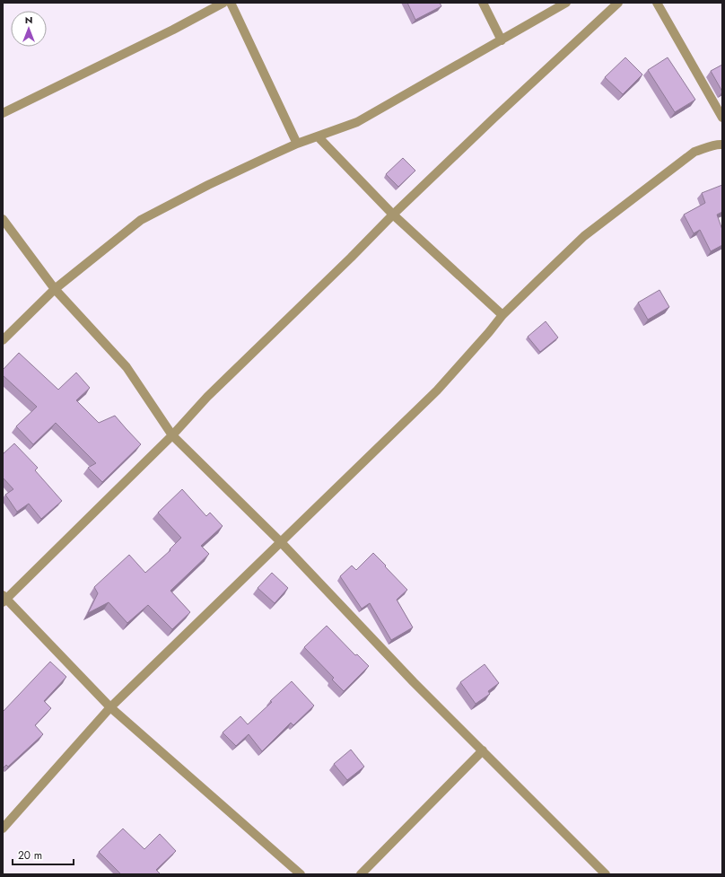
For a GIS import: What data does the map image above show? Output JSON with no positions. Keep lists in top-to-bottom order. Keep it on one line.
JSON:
{"scale_bar":"20 m","north":"top"}
